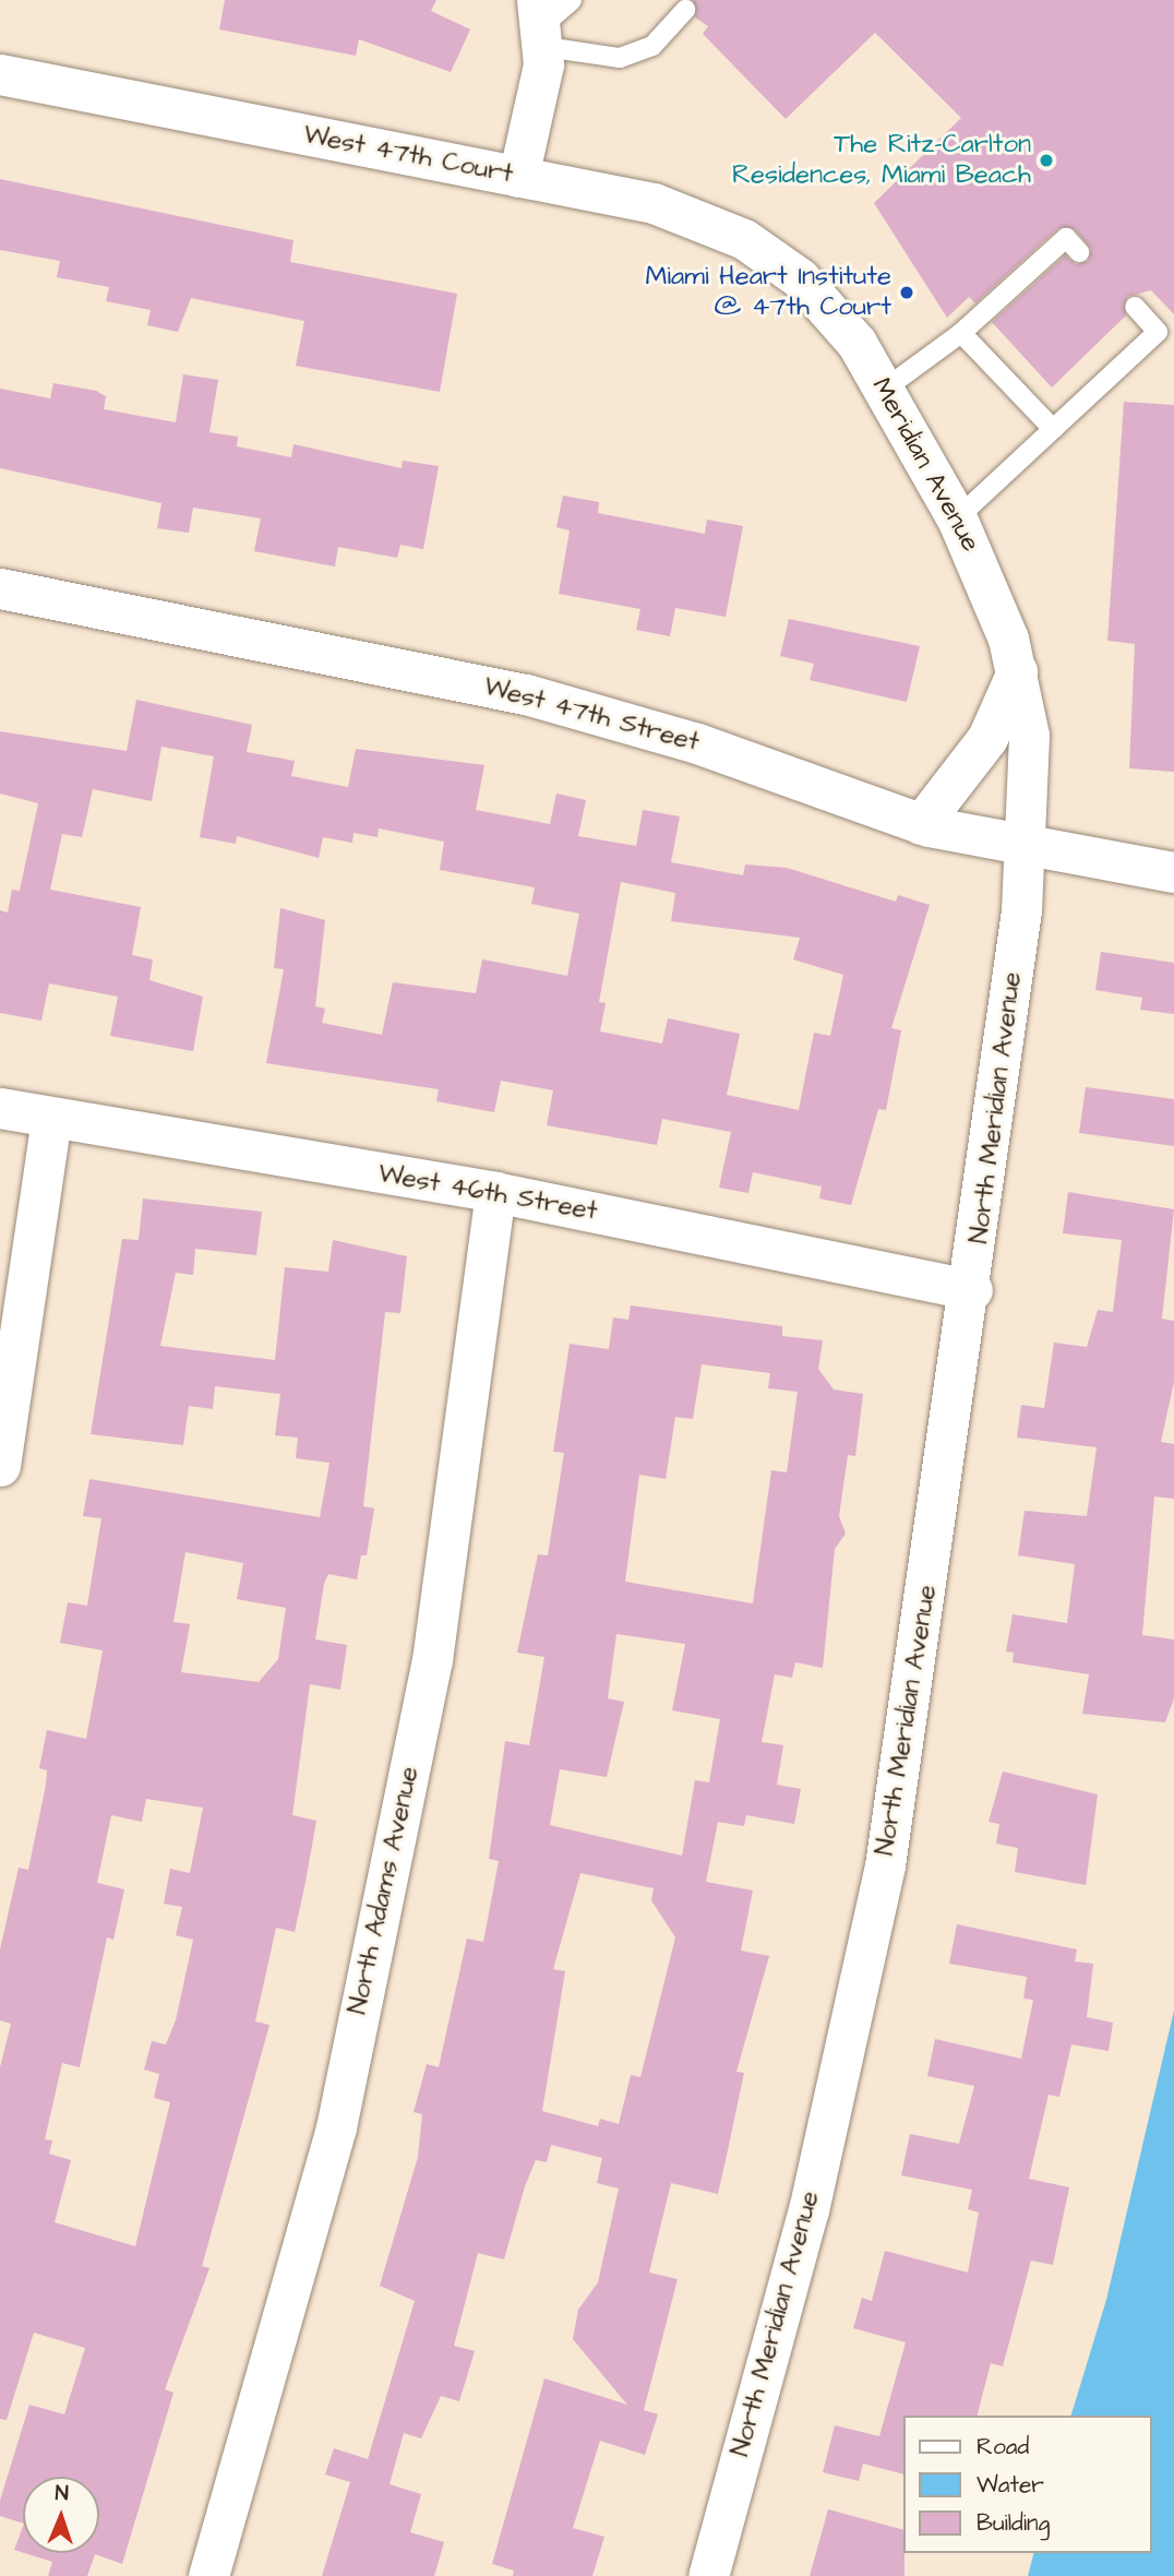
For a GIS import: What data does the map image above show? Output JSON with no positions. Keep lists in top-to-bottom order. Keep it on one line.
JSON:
{"streets":{"street":["West 47th Court","Meridian Avenue","West 47th Street","North Meridian Avenue","West 46th Street","North Adams Avenue"]},"crossings":[["West 47th Court","Meridian Avenue"],["Meridian Avenue","West 47th Street"],["Meridian Avenue","North Meridian Avenue"],["West 47th Street","North Meridian Avenue"],["North Meridian Avenue","West 46th Street"],["West 46th Street","North Adams Avenue"]],"places":["The Ritz-Carlton Residences, Miami Beach","Miami Heart Institute @ 47th Court"],"legend":["Road","Water","Building"],"north":"top"}
